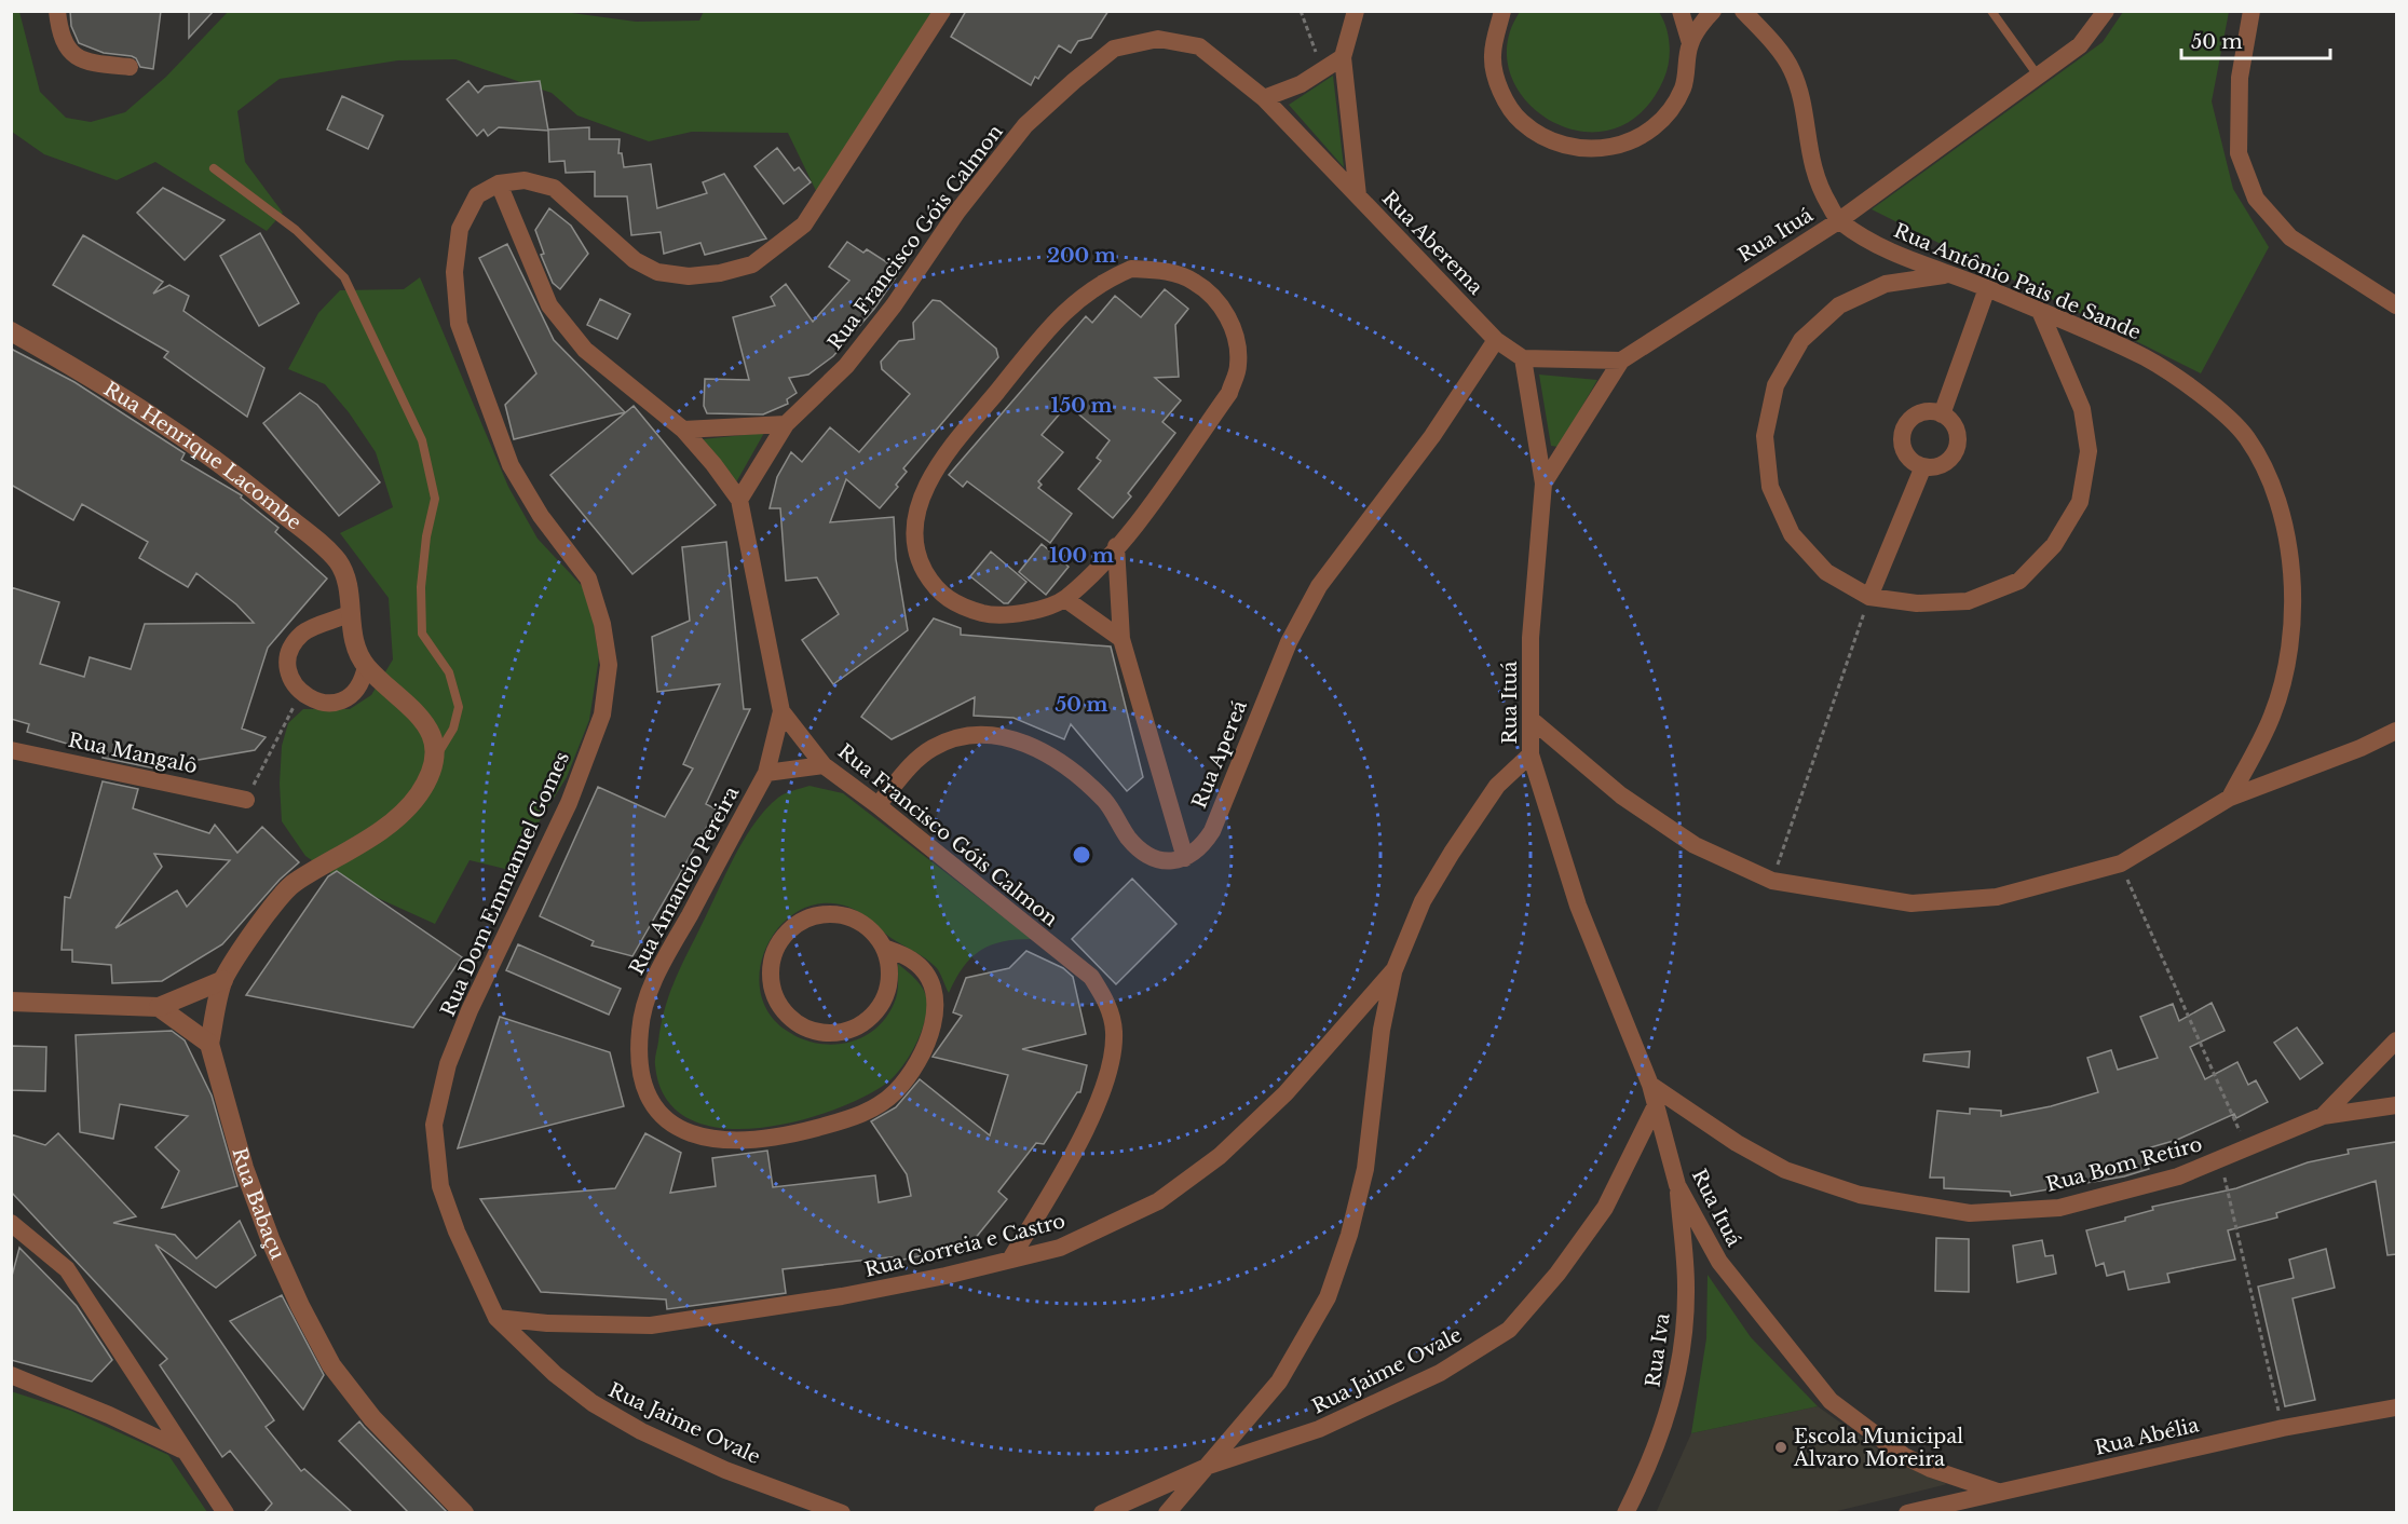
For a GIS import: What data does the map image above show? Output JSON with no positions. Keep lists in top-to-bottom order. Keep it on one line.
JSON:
{"streets":{"street":["Rua Ituá","Rua Francisco Góis Calmon","Rua Aberema","Rua Antônio Pais de Sande","Rua Henrique Lacombe","Rua Mangalô","Rua Apereá","Rua Amancio Pereira","Rua Dom Emmanuel Gomes","Rua Bom Retiro","Rua Babaçu","Rua Correia e Castro","Rua Iva","Rua Jaime Ovale","Rua Abélia"]},"crossings":[["Rua Ituá","Rua Antônio Pais de Sande"],["Rua Ituá","Rua Bom Retiro"],["Rua Ituá","Rua Correia e Castro"],["Rua Ituá","Rua Iva"],["Rua Ituá","Rua Jaime Ovale"],["Rua Ituá","Rua Abélia"],["Rua Francisco Góis Calmon","Rua Aberema"],["Rua Francisco Góis Calmon","Rua Amancio Pereira"],["Rua Francisco Góis Calmon","Rua Correia e Castro"],["Rua Aberema","Rua Apereá"],["Rua Henrique Lacombe","Rua Babaçu"],["Rua Dom Emmanuel Gomes","Rua Correia e Castro"],["Rua Dom Emmanuel Gomes","Rua Jaime Ovale"],["Rua Correia e Castro","Rua Jaime Ovale"]],"places":["Escola Municipal Álvaro Moreira"],"scale_bar":"50 m","rings":["200 m","150 m","100 m","50 m"]}
